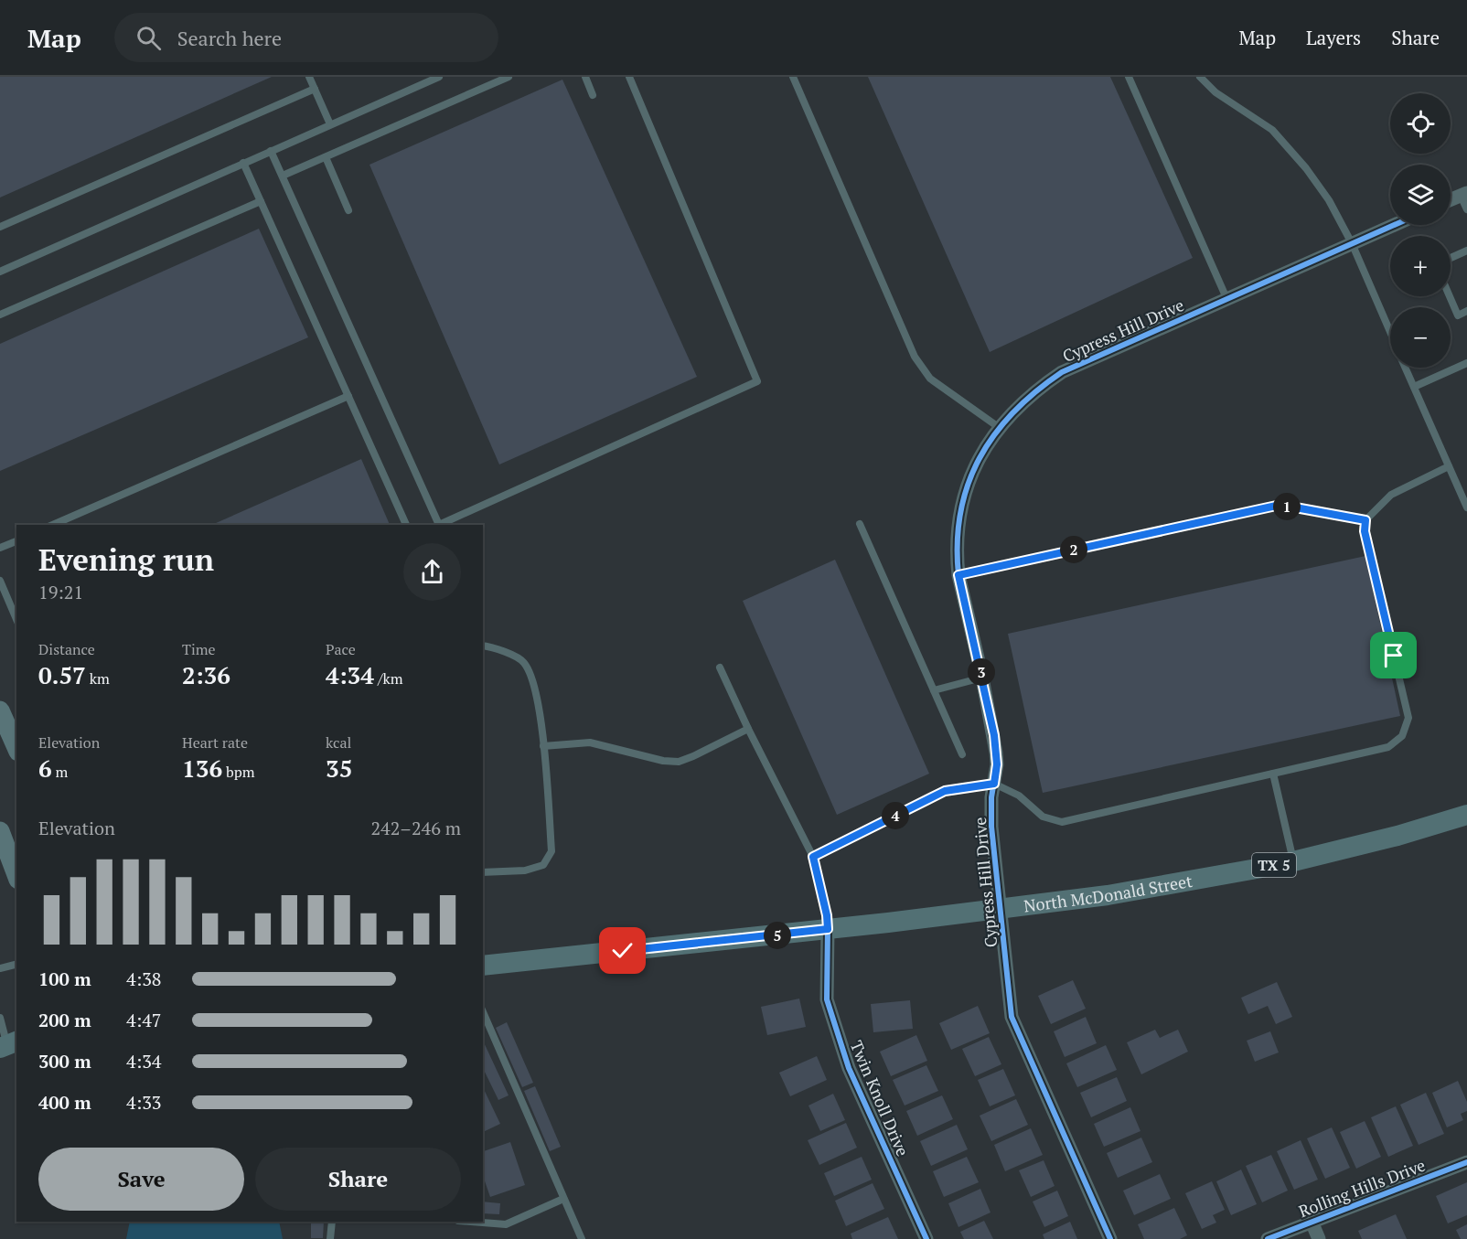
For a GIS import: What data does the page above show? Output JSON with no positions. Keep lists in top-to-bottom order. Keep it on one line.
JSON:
{"streets":{"main road":["TX 5","North McDonald Street"],"street":["Cypress Hill Drive","Twin Knoll Drive","Rolling Hills Drive"]},"crossings":[["Cypress Hill Drive","North McDonald Street"],["North McDonald Street","Twin Knoll Drive"]],"page":{"header":"Map","search":"Search here","nav":["Map","Layers","Share"],"map_buttons":["+","−"],"pins":["1","2","3","4","5"],"heading":["Evening run","19:21"],"stats":[["Distance","0.57 km"],["Time","2:36"],["Pace","4:34 /km"],["Elevation","6 m"],["Heart rate","136 bpm"],["kcal","35"]],"chart":["Elevation","242–246 m"],"list":[{"name":"100 m","note":"4:38"},{"name":"200 m","note":"4:47"},{"name":"300 m","note":"4:34"},{"name":"400 m","note":"4:33"}],"buttons":["Save","Share"]}}
